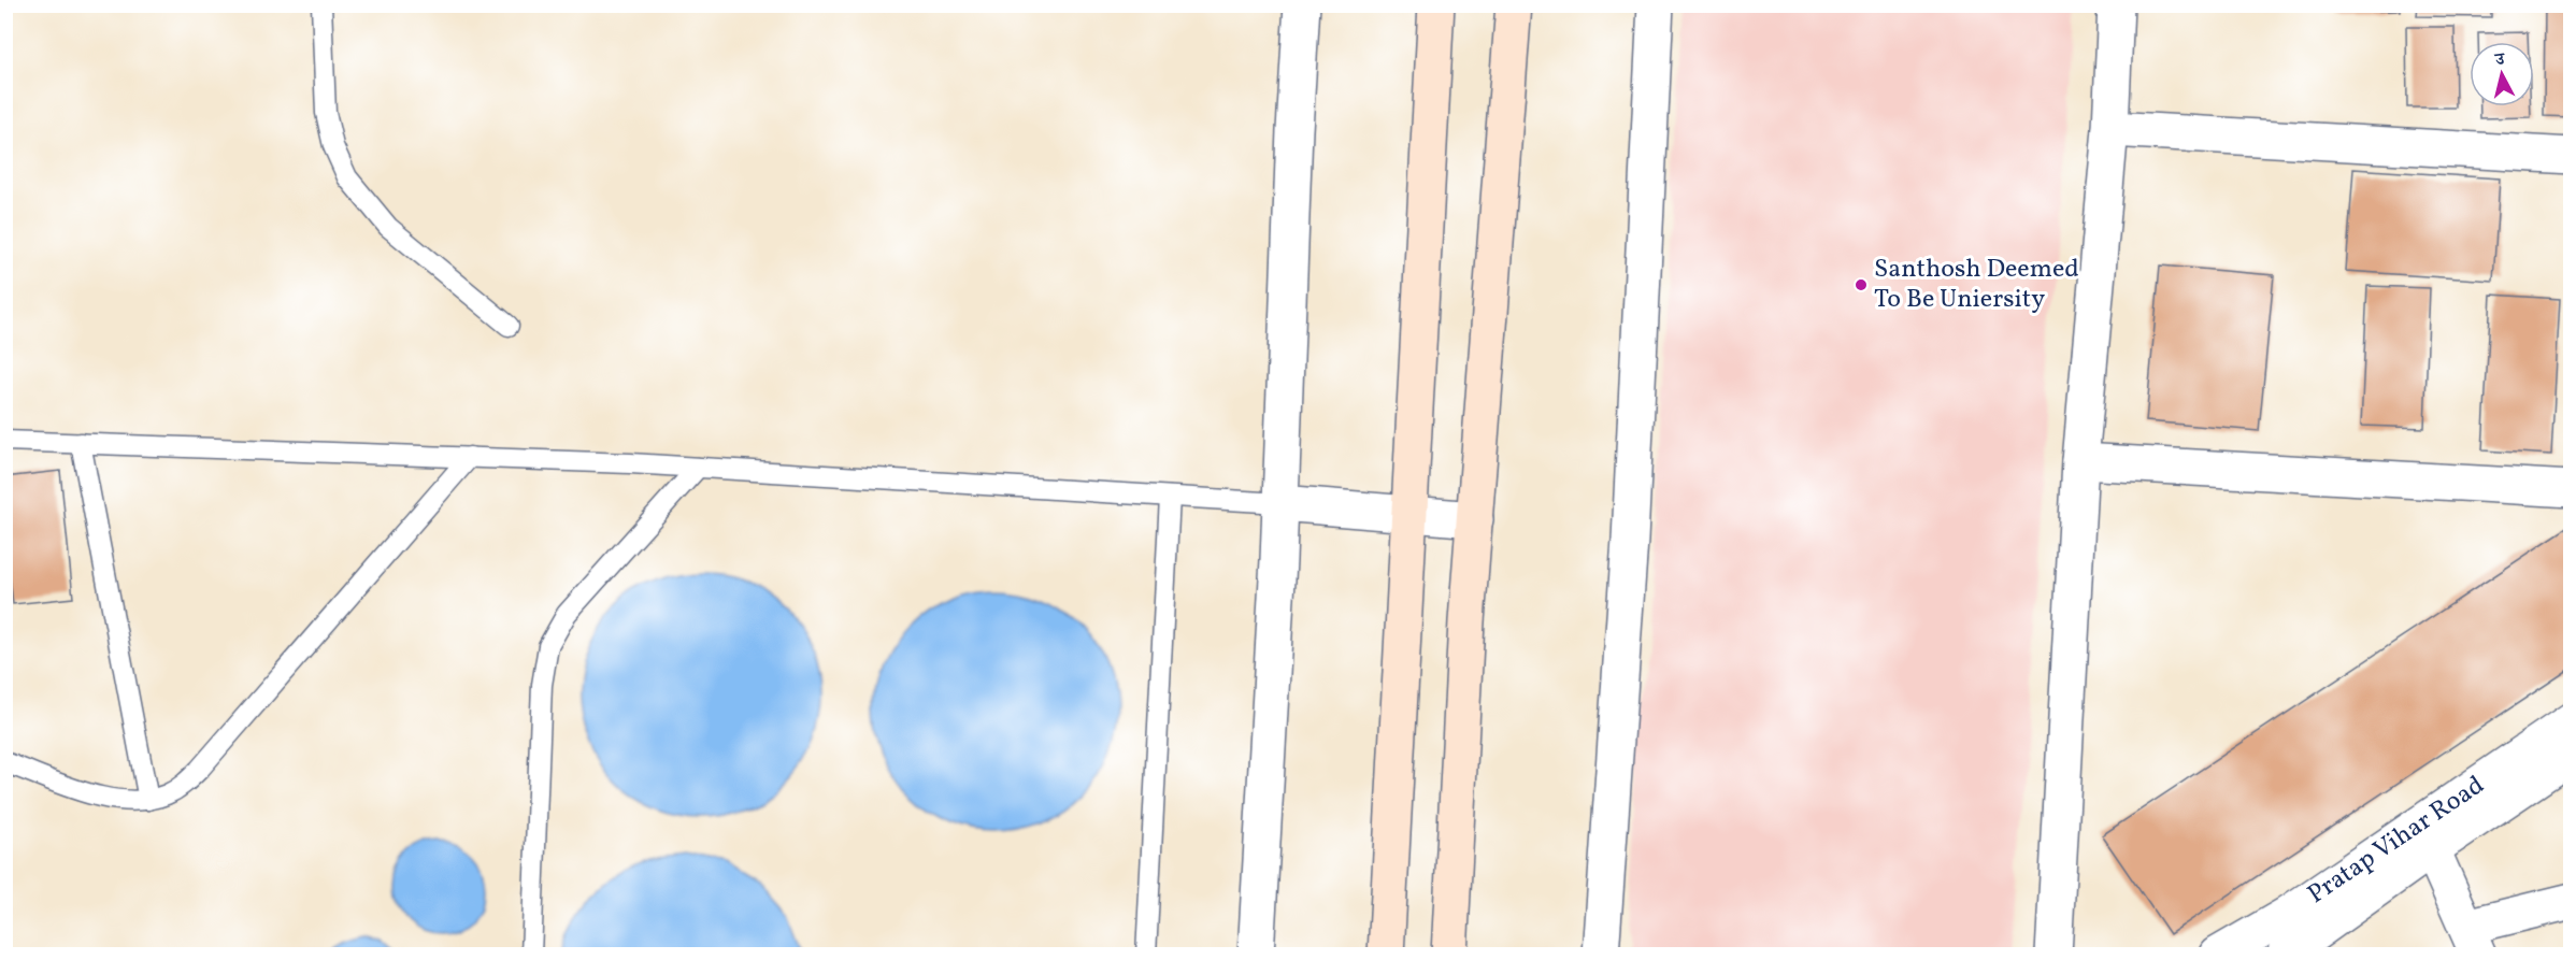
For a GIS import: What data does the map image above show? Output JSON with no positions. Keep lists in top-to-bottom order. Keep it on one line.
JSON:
{"streets":{"street":["Pratap Vihar Road"]},"places":["Santhosh Deemed To Be Uniersity"],"north":"top"}
